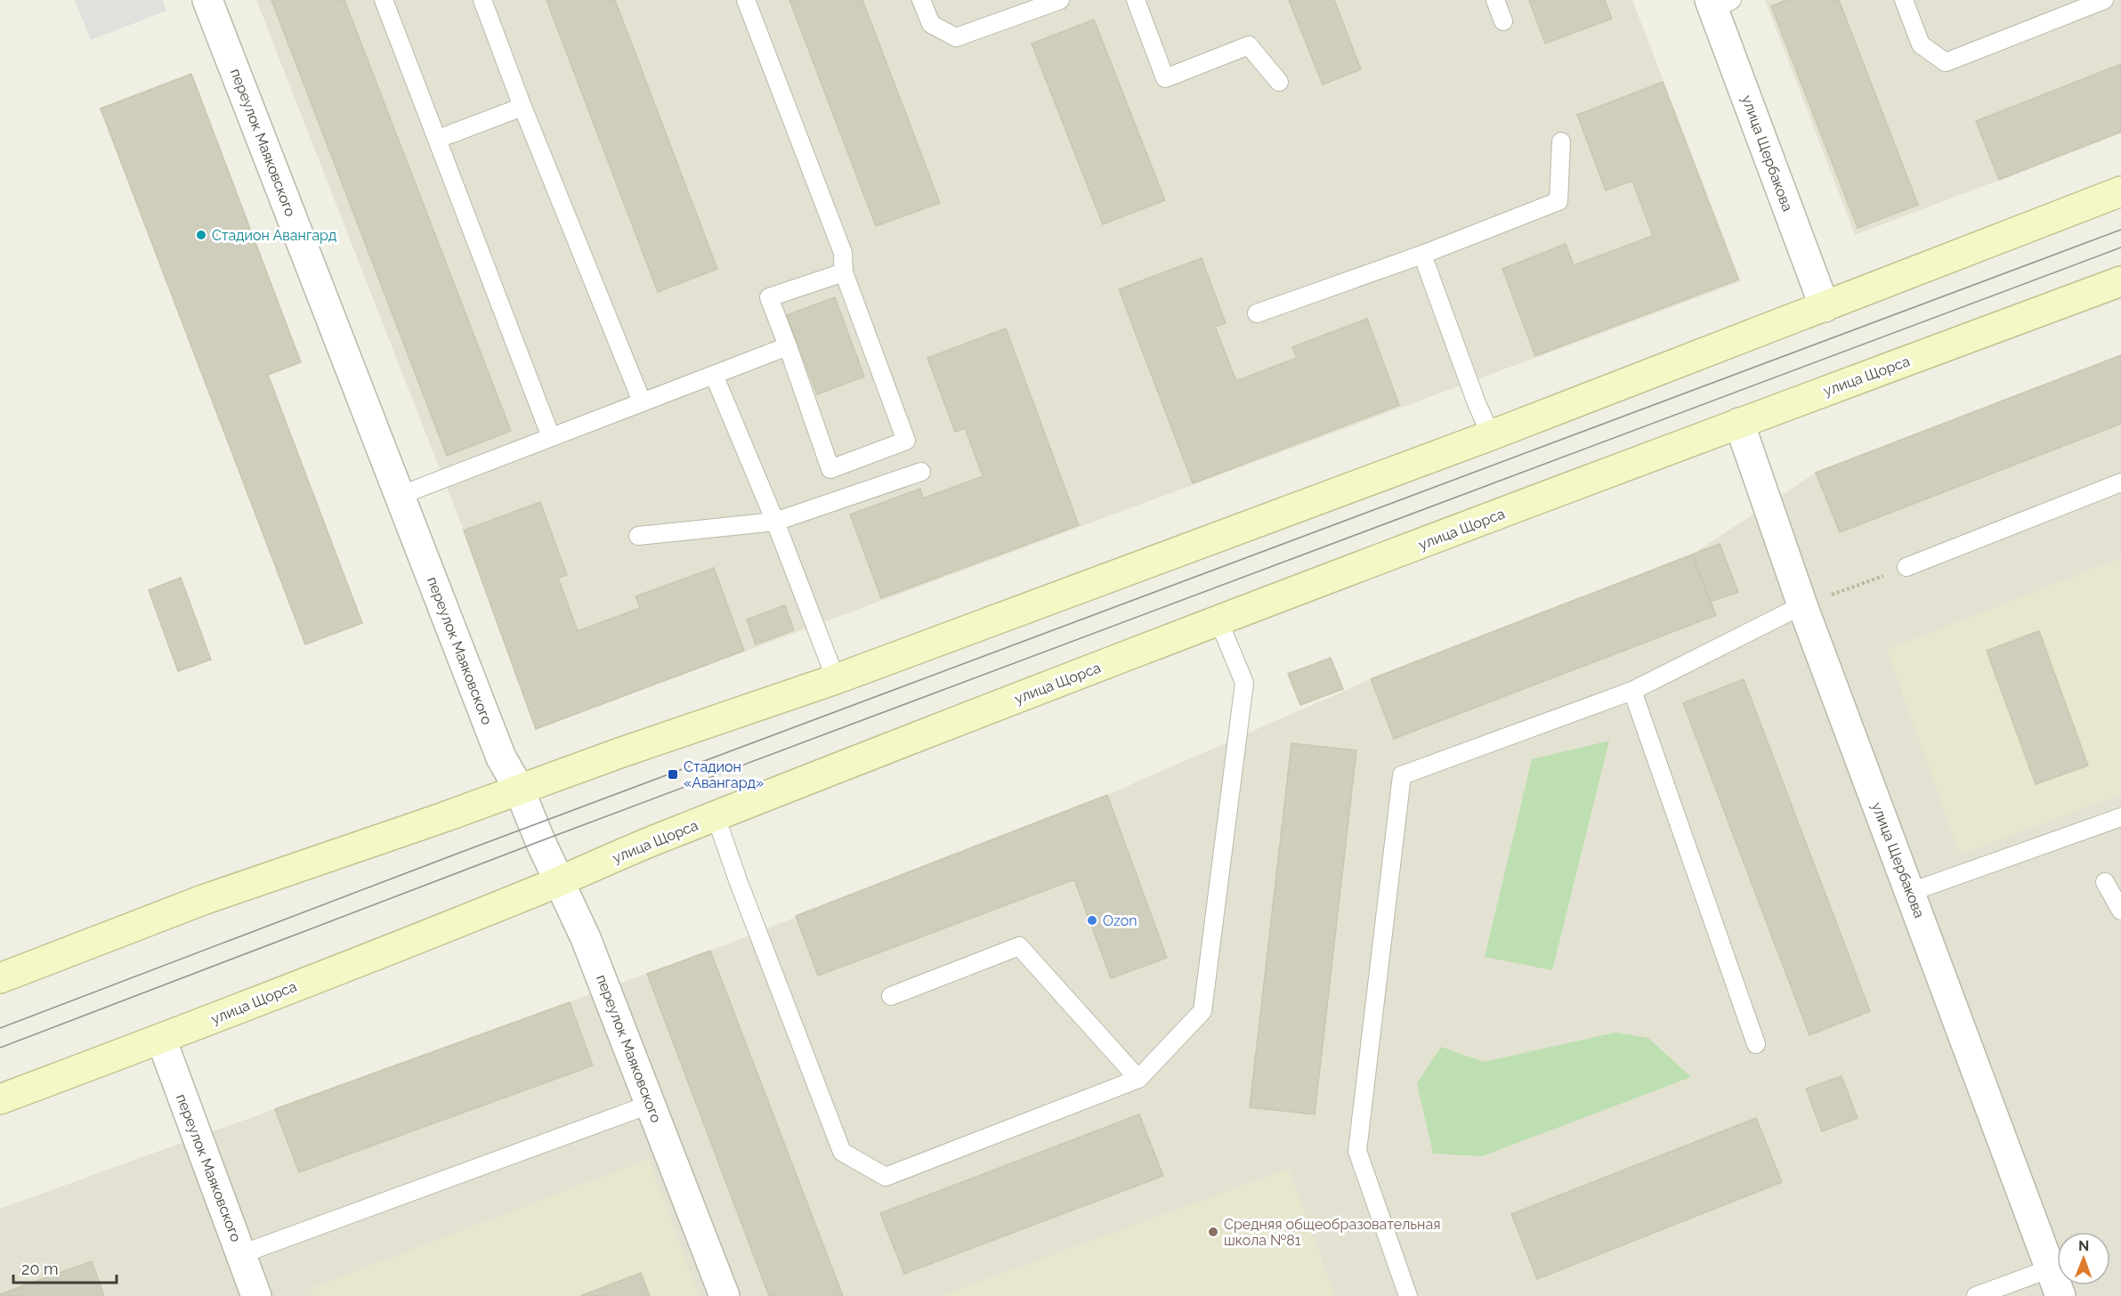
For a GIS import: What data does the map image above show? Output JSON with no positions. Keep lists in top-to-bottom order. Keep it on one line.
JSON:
{"streets":{"main road":["улица Щорса"],"street":["переулок Маяковского","улица Щербакова"]},"crossings":[["переулок Маяковского","улица Щорса"],["улица Щербакова","улица Щорса"]],"places":{"other":["Стадион Авангард","Ozon","Средняя общеобразовательная школа №81"],"transit":["Стадион «Авангард»"]},"scale_bar":"20 m","north":"top"}
